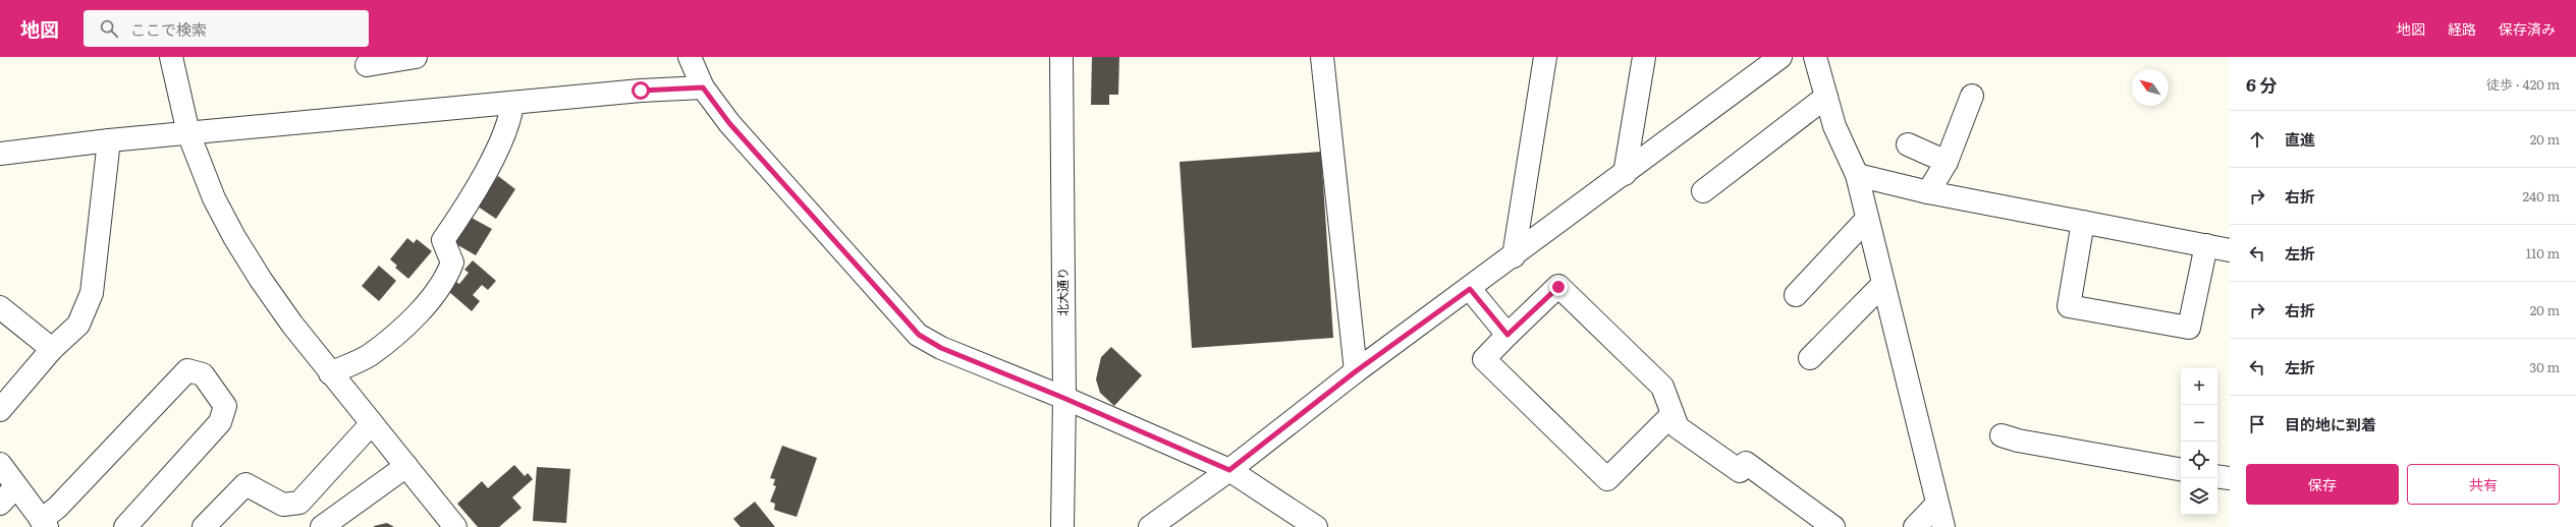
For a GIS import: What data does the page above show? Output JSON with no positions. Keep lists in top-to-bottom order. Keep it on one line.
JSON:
{"streets":{"street":["北大通り"]},"north":"top left","page":{"header":"地図","search":"ここで検索","nav":["地図","経路","保存済み"],"heading":["6 分","徒歩 · 420 m"],"list":[["直進","20 m"],["右折","240 m"],["左折","110 m"],["右折","20 m"],["左折","30 m"],"目的地に到着"],"map_buttons":["+","−"],"buttons":["保存","共有"]}}
